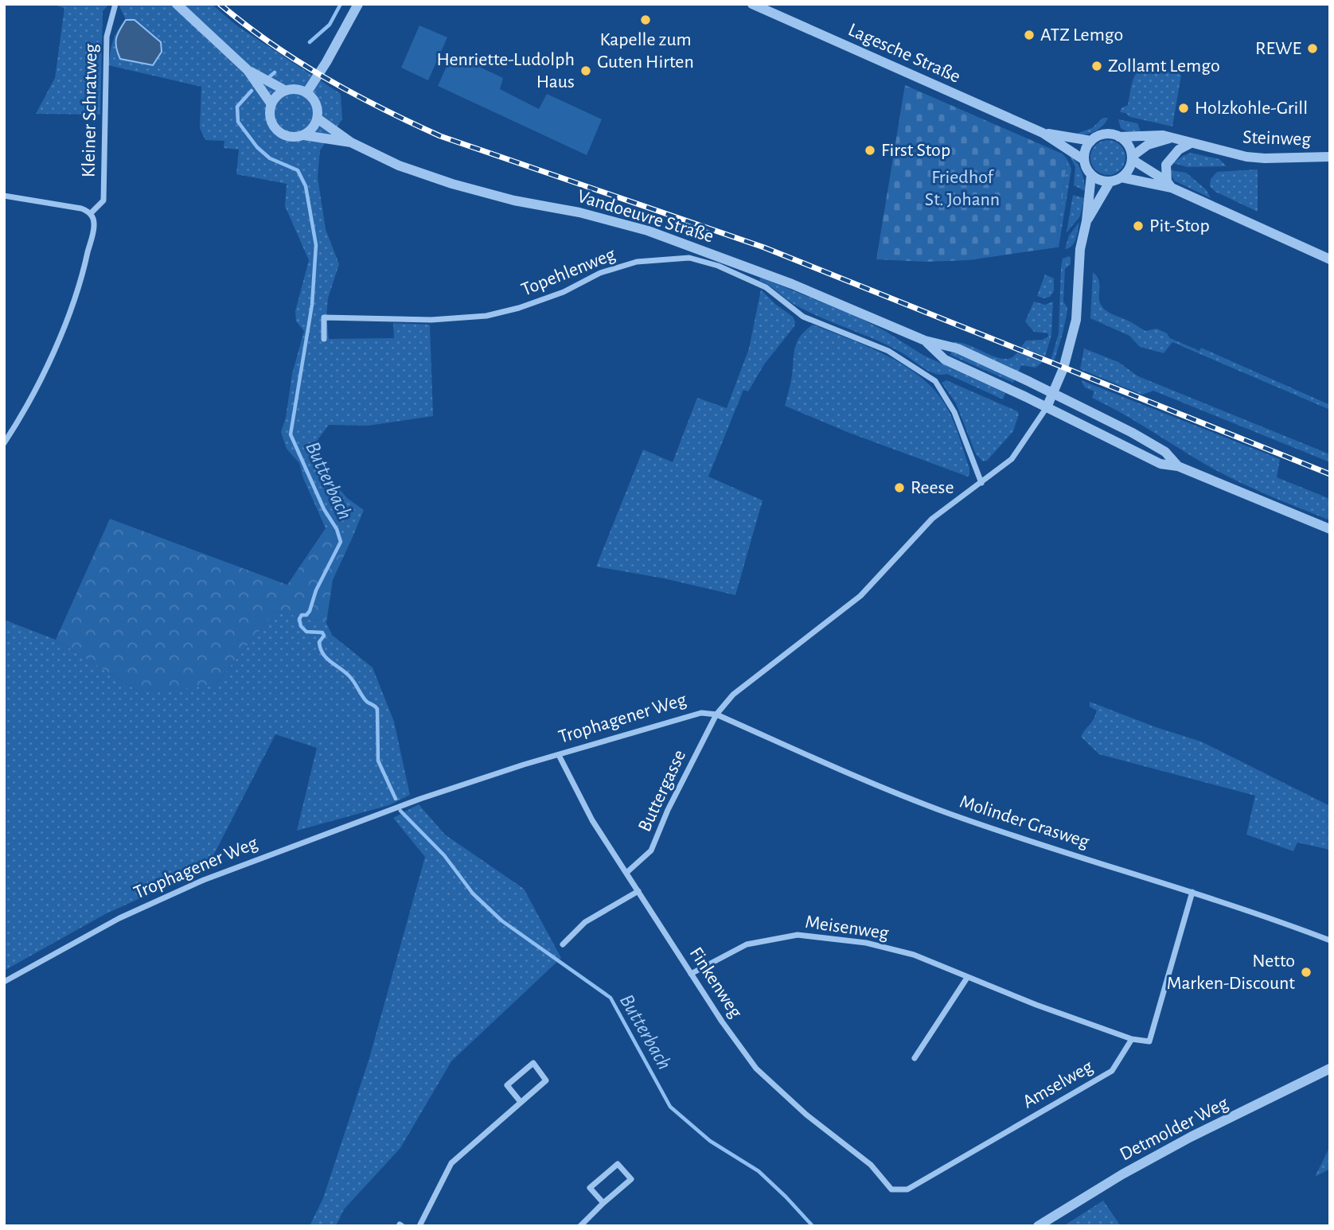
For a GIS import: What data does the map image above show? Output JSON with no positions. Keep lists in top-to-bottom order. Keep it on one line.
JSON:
{"streets":{"street":["Lagesche Straße","Kleiner Schratweg","Steinweg","Vandoeuvre Straße","Topehlenweg","Trophagener Weg","Buttergasse","Molinder Grasweg","Meisenweg","Finkenweg","Amselweg","Detmolder Weg"]},"crossings":[["Lagesche Straße","Steinweg"],["Lagesche Straße","Trophagener Weg"],["Steinweg","Trophagener Weg"],["Vandoeuvre Straße","Trophagener Weg"],["Topehlenweg","Trophagener Weg"],["Trophagener Weg","Buttergasse"],["Trophagener Weg","Molinder Grasweg"],["Trophagener Weg","Finkenweg"],["Buttergasse","Molinder Grasweg"],["Buttergasse","Finkenweg"],["Meisenweg","Finkenweg"],["Meisenweg","Amselweg"],["Finkenweg","Amselweg"]],"water":["Butterbach"],"parks":["Friedhof St. Johann"],"places":["Kapelle zum Guten Hirten","ATZ Lemgo","REWE","Zollamt Lemgo","Henriette-Ludolph Haus","Holzkohle-Grill","First Stop","Pit-Stop","Reese","Netto Marken-Discount"]}
